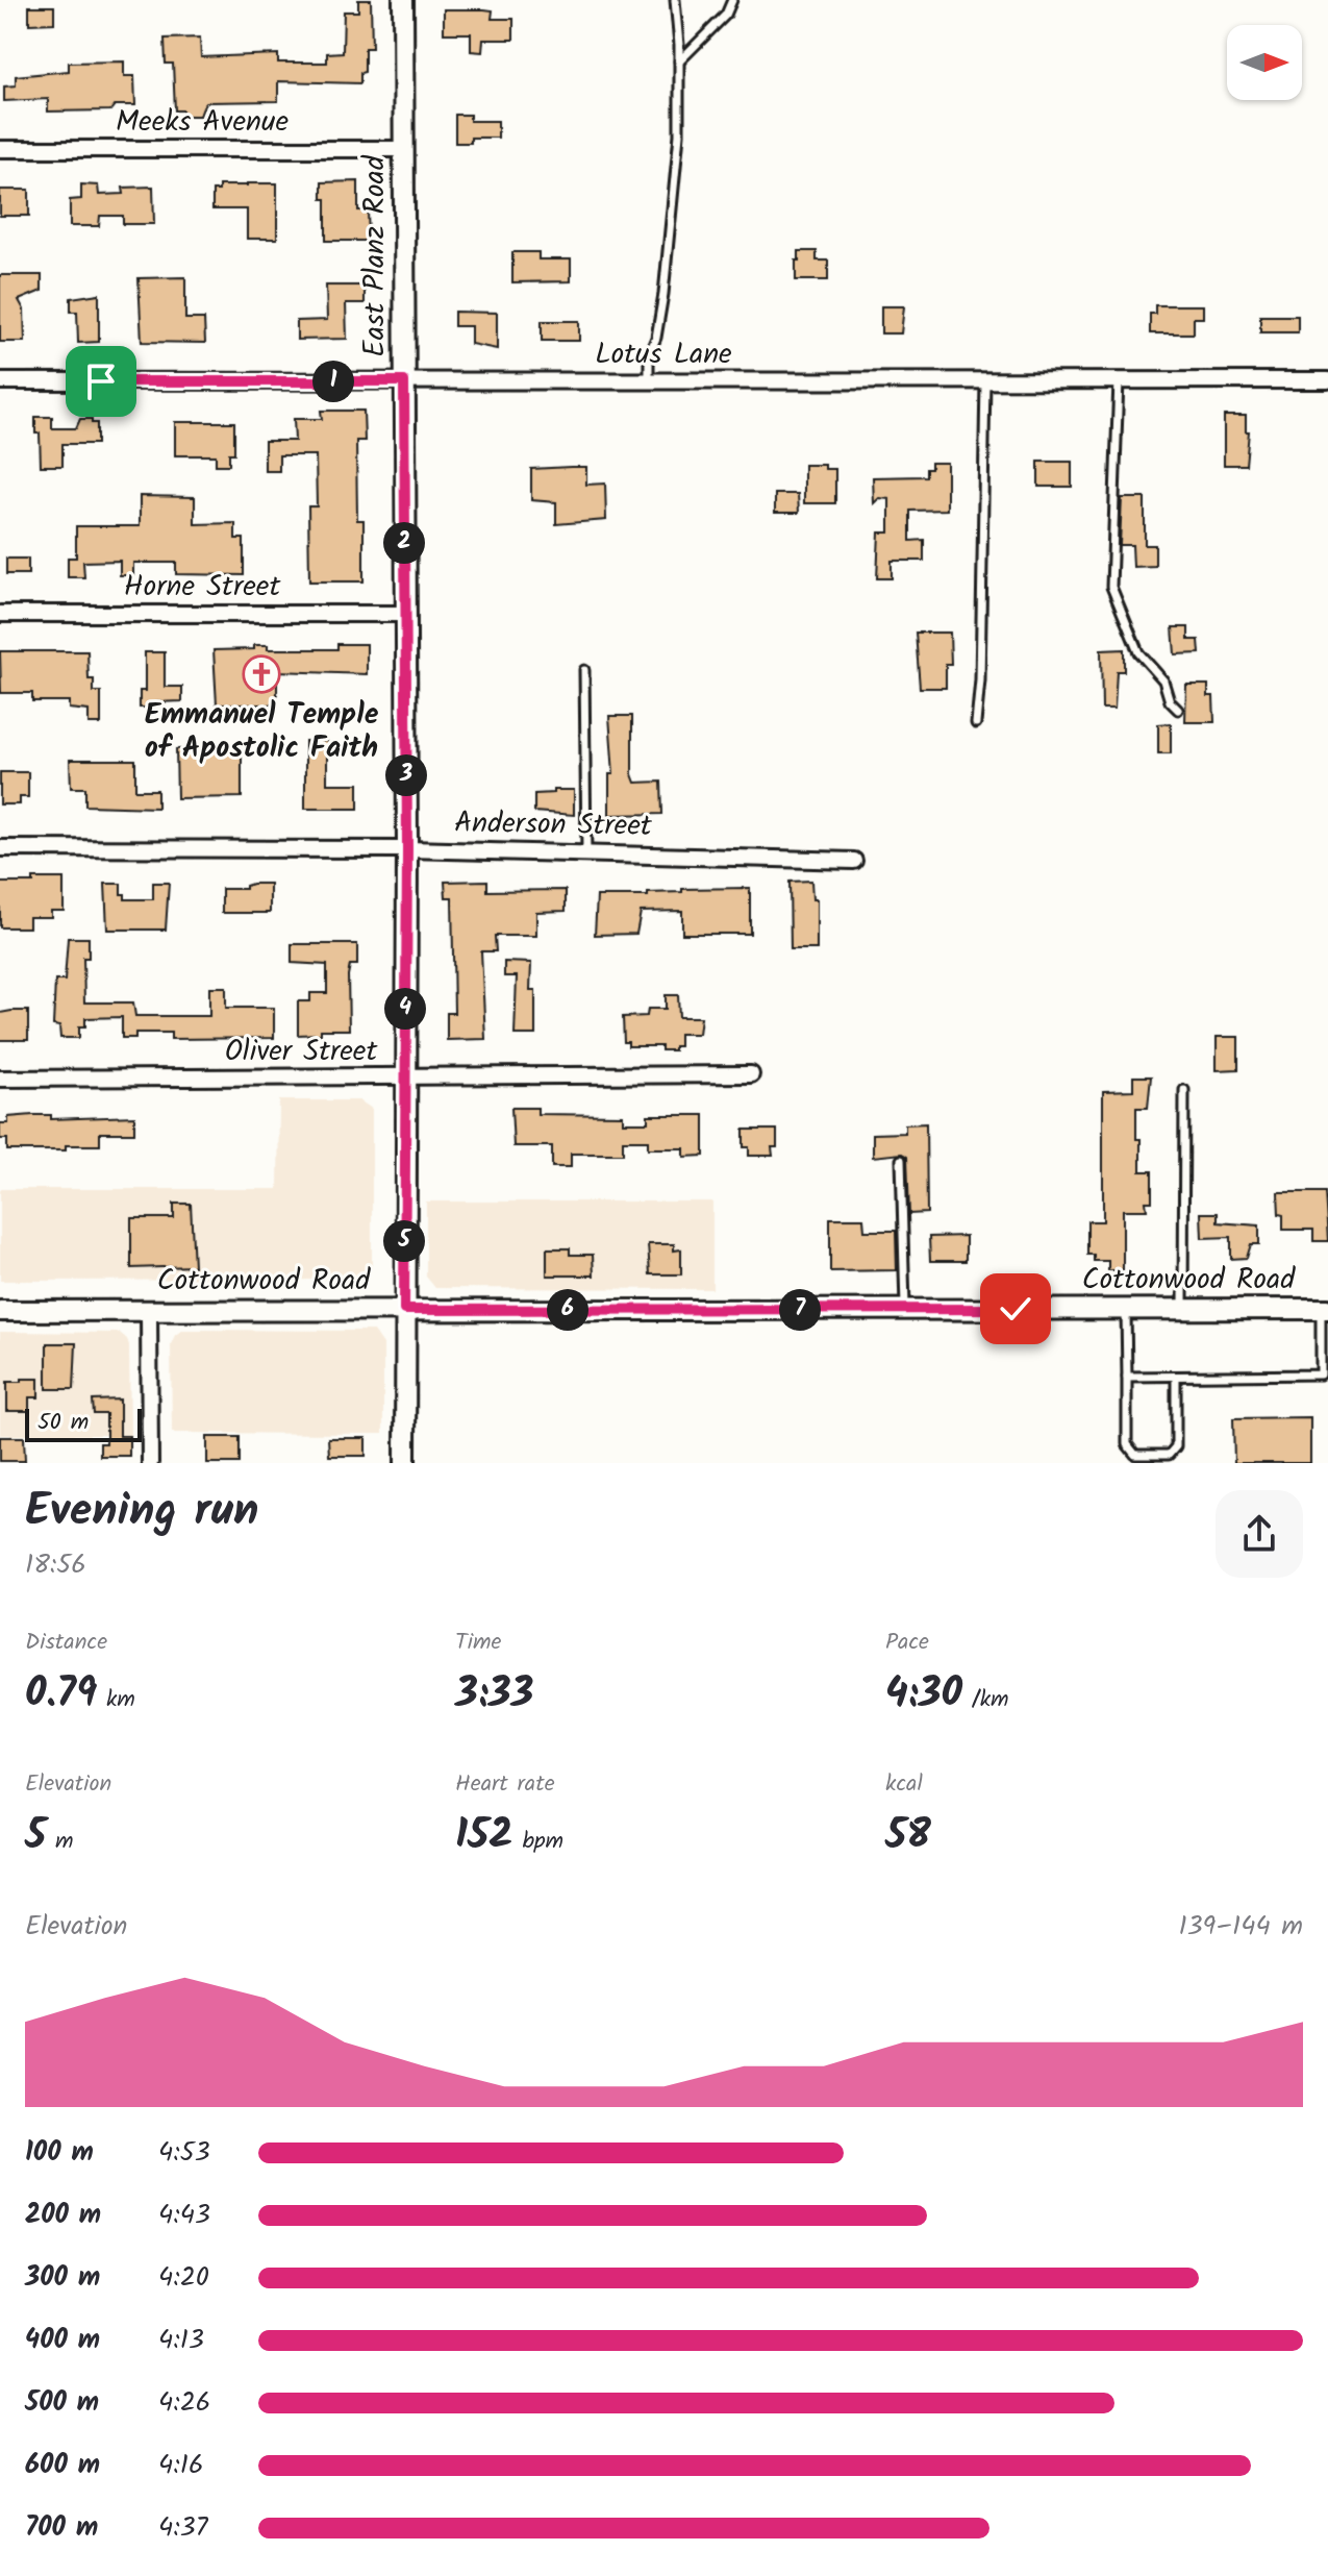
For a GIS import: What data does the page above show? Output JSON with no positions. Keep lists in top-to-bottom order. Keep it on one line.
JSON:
{"streets":{"street":["Meeks Avenue","East Planz Road","Lotus Lane","Horne Street","Anderson Street","Oliver Street","Cottonwood Road"]},"crossings":[["Meeks Avenue","East Planz Road"],["East Planz Road","Lotus Lane"],["East Planz Road","Horne Street"],["East Planz Road","Anderson Street"],["East Planz Road","Oliver Street"],["East Planz Road","Cottonwood Road"]],"places":{"church":["Emmanuel Temple of Apostolic Faith"]},"scale_bar":"50 m","north":"right","page":{"pins":["1","2","3","4","5","6","7"],"scale":"50 m","heading":["Evening run","18:56"],"stats":[["Distance","0.79 km"],["Time","3:33"],["Pace","4:30 /km"],["Elevation","5 m"],["Heart rate","152 bpm"],["kcal","58"]],"chart":["Elevation","139–144 m"],"list":[{"name":"100 m","note":"4:53"},{"name":"200 m","note":"4:43"},{"name":"300 m","note":"4:20"},{"name":"400 m","note":"4:13"},{"name":"500 m","note":"4:26"},{"name":"600 m","note":"4:16"},{"name":"700 m","note":"4:37"}]}}
